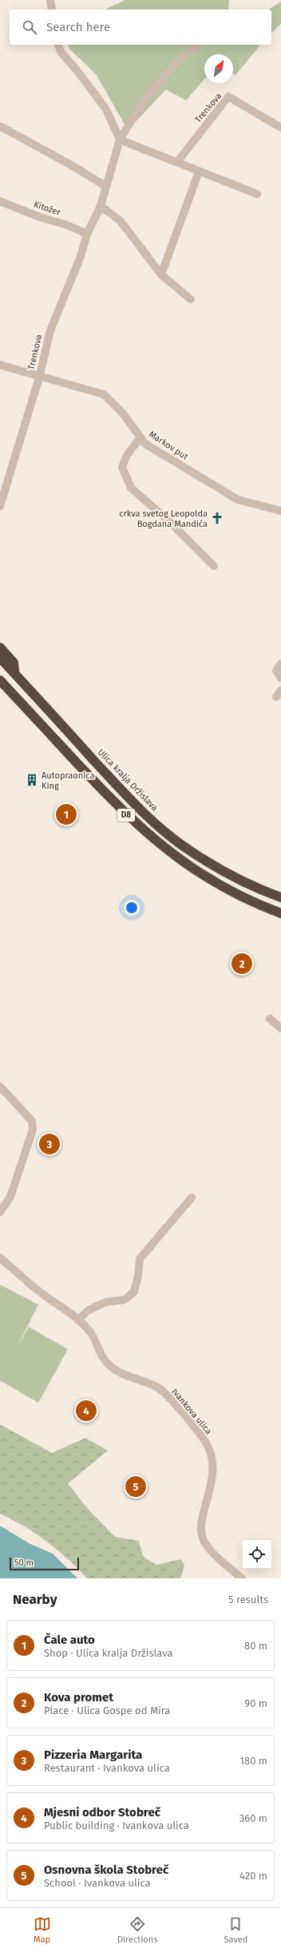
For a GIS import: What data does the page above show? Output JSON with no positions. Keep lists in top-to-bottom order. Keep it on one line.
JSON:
{"streets":{"highway":["Ulica kralja Držislava","D8"],"street":["Trenkova","Kitožer","Markov put","Ivankova ulica"]},"crossings":[["Trenkova","Kitožer"],["Trenkova","Markov put"]],"places":{"church":["crkva svetog Leopolda Bogdana Mandića"],"building":["Autopraonica King"]},"scale_bar":"50 m","north":"top right","page":{"search":"Search here","pins":["1","2","3","4","5"],"scale":"50 m","heading":["Nearby","5 results"],"list":[{"mark":"1","name":"Čale auto","note":"Shop · Ulica kralja Držislava","value":"80 m"},{"mark":"2","name":"Kova promet","note":"Place · Ulica Gospe od Mira","value":"90 m"},{"mark":"3","name":"Pizzeria Margarita","note":"Restaurant · Ivankova ulica","value":"180 m"},{"mark":"4","name":"Mjesni odbor Stobreč","note":"Public building · Ivankova ulica","value":"360 m"},{"mark":"5","name":"Osnovna škola Stobreč","note":"School · Ivankova ulica","value":"420 m"}],"nav":["Map","Directions","Saved"]}}
